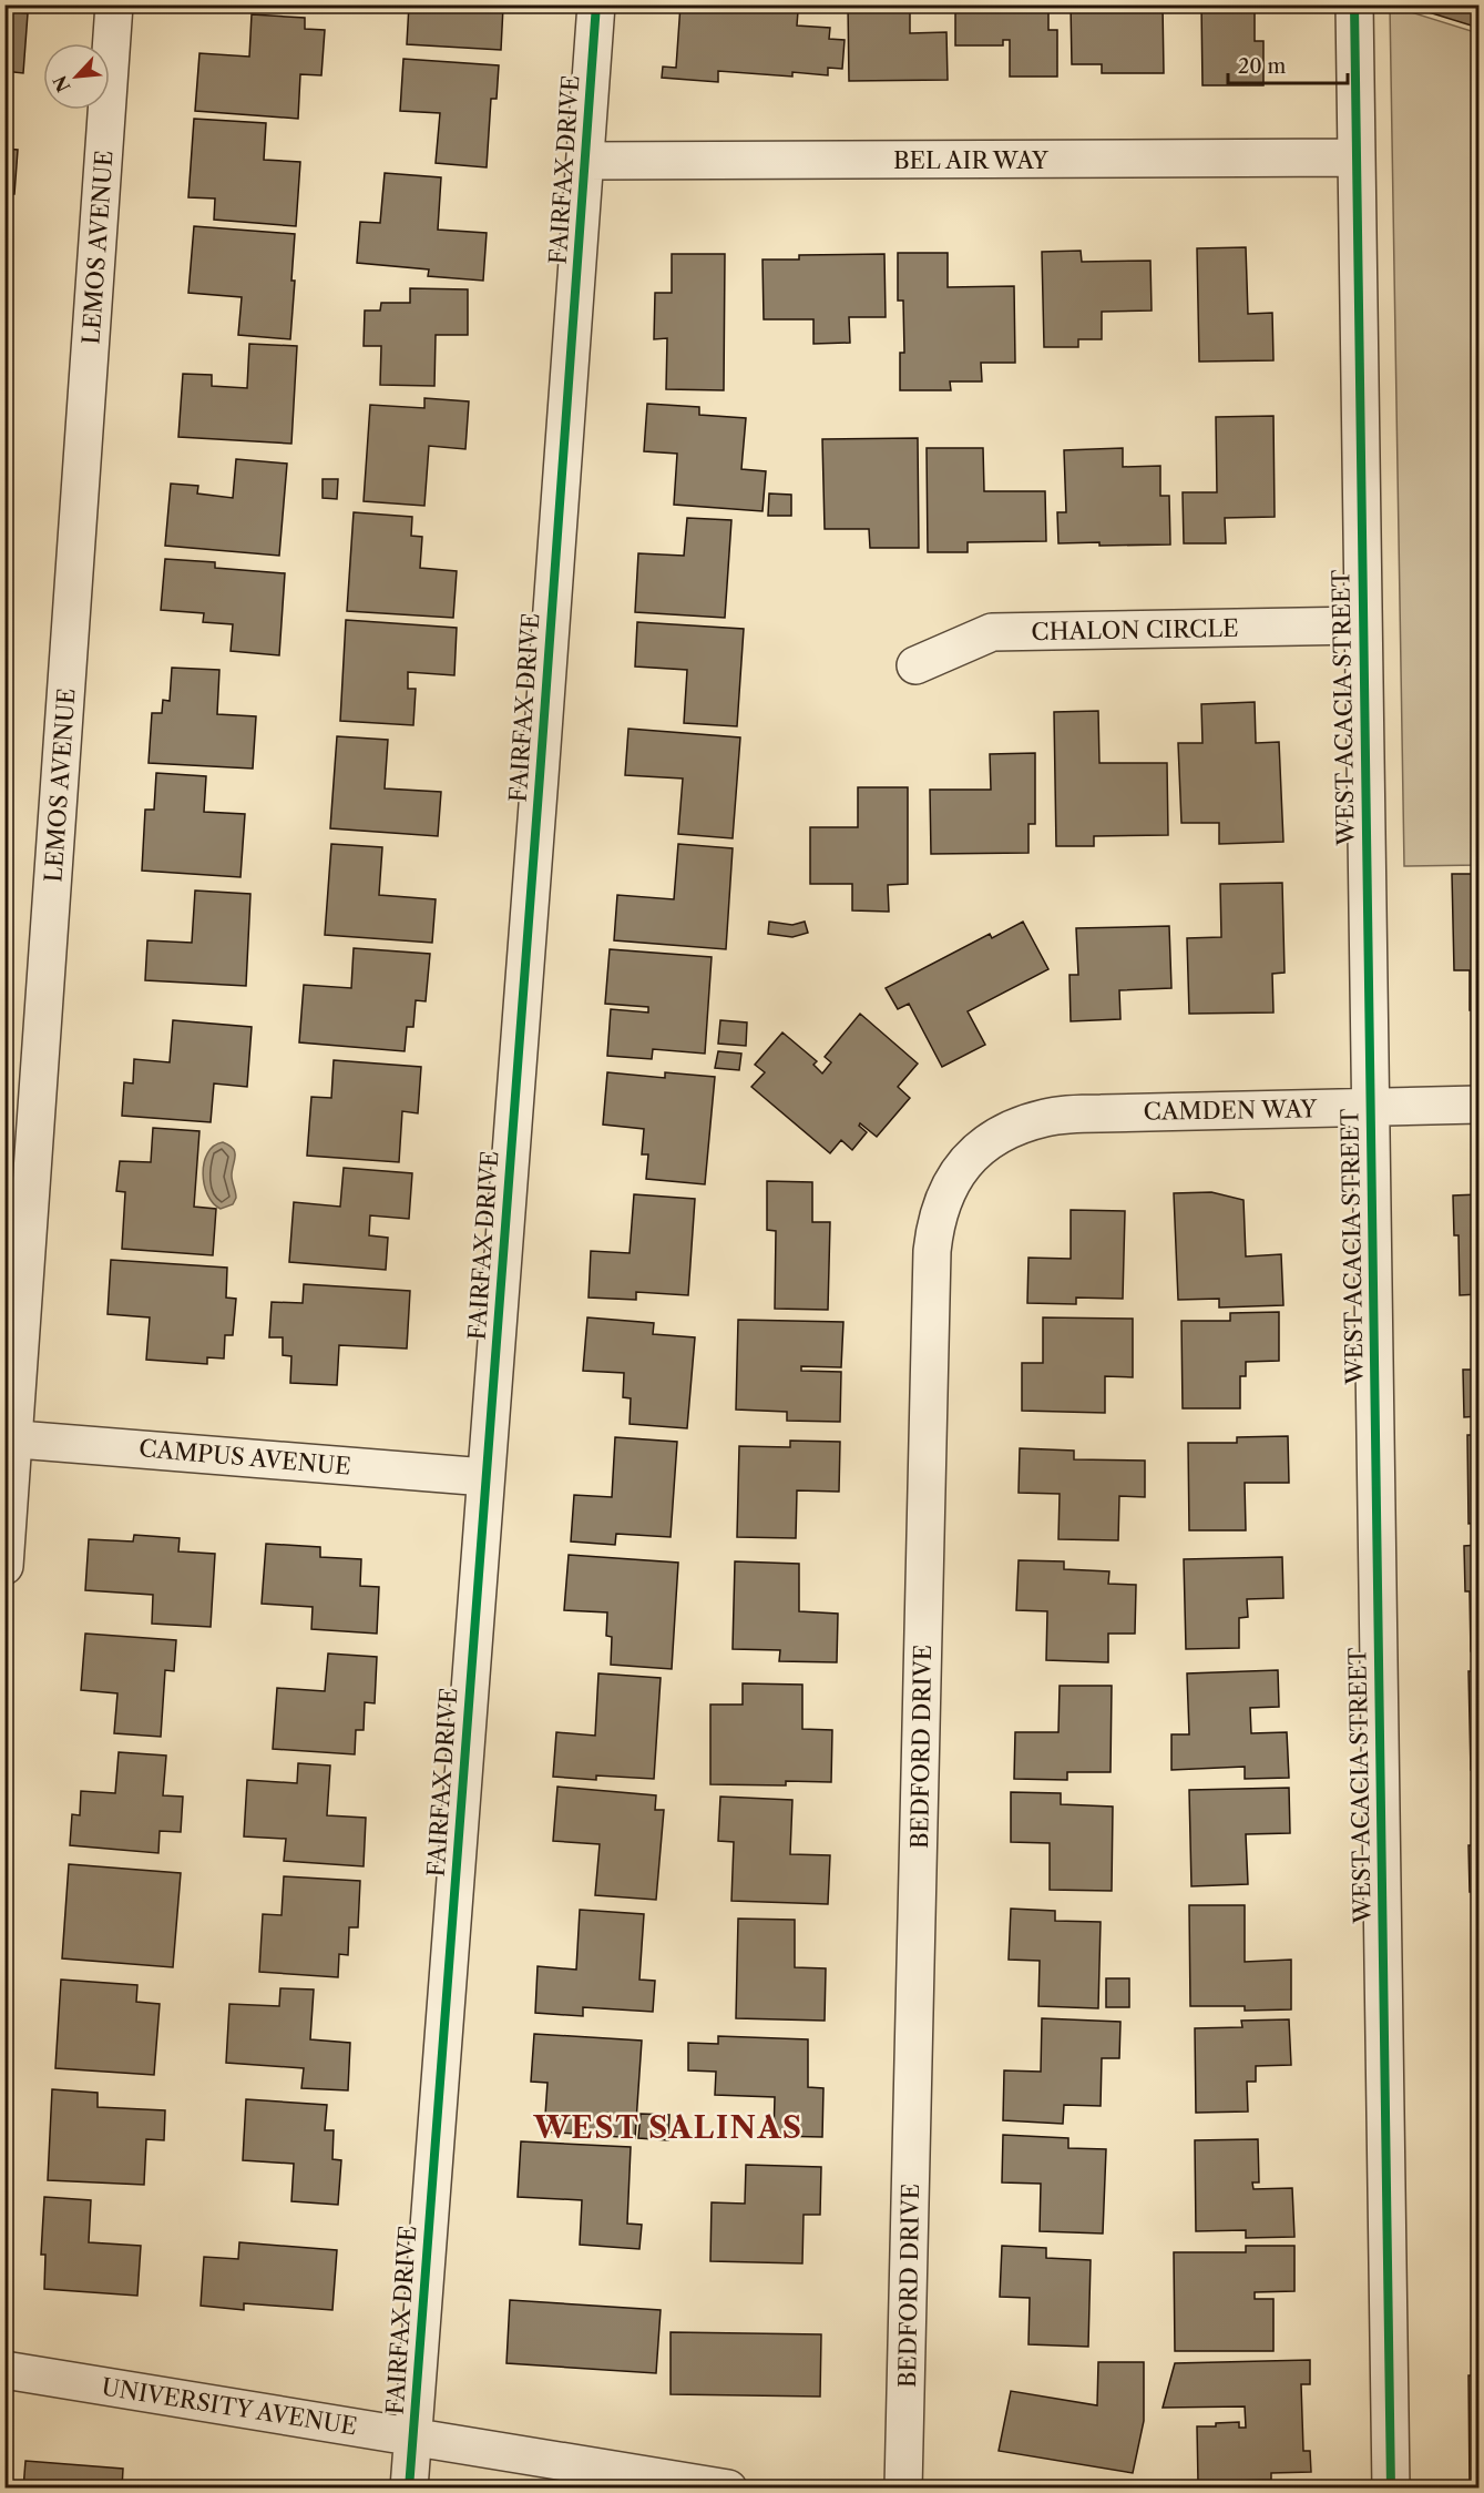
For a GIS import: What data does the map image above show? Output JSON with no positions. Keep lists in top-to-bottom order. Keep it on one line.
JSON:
{"streets":{"street":["BEL AIR WAY","FAIRFAX DRIVE","LEMOS AVENUE","CHALON CIRCLE","WEST ACACIA STREET","CAMDEN WAY","CAMPUS AVENUE","BEDFORD DRIVE","UNIVERSITY AVENUE"]},"crossings":[["BEL AIR WAY","FAIRFAX DRIVE"],["BEL AIR WAY","WEST ACACIA STREET"],["FAIRFAX DRIVE","CAMPUS AVENUE"],["FAIRFAX DRIVE","UNIVERSITY AVENUE"],["LEMOS AVENUE","CAMPUS AVENUE"],["CHALON CIRCLE","WEST ACACIA STREET"],["WEST ACACIA STREET","CAMDEN WAY"],["CAMDEN WAY","BEDFORD DRIVE"]],"districts":["WEST SALINAS"],"scale_bar":"20 m","north":"bottom left"}
